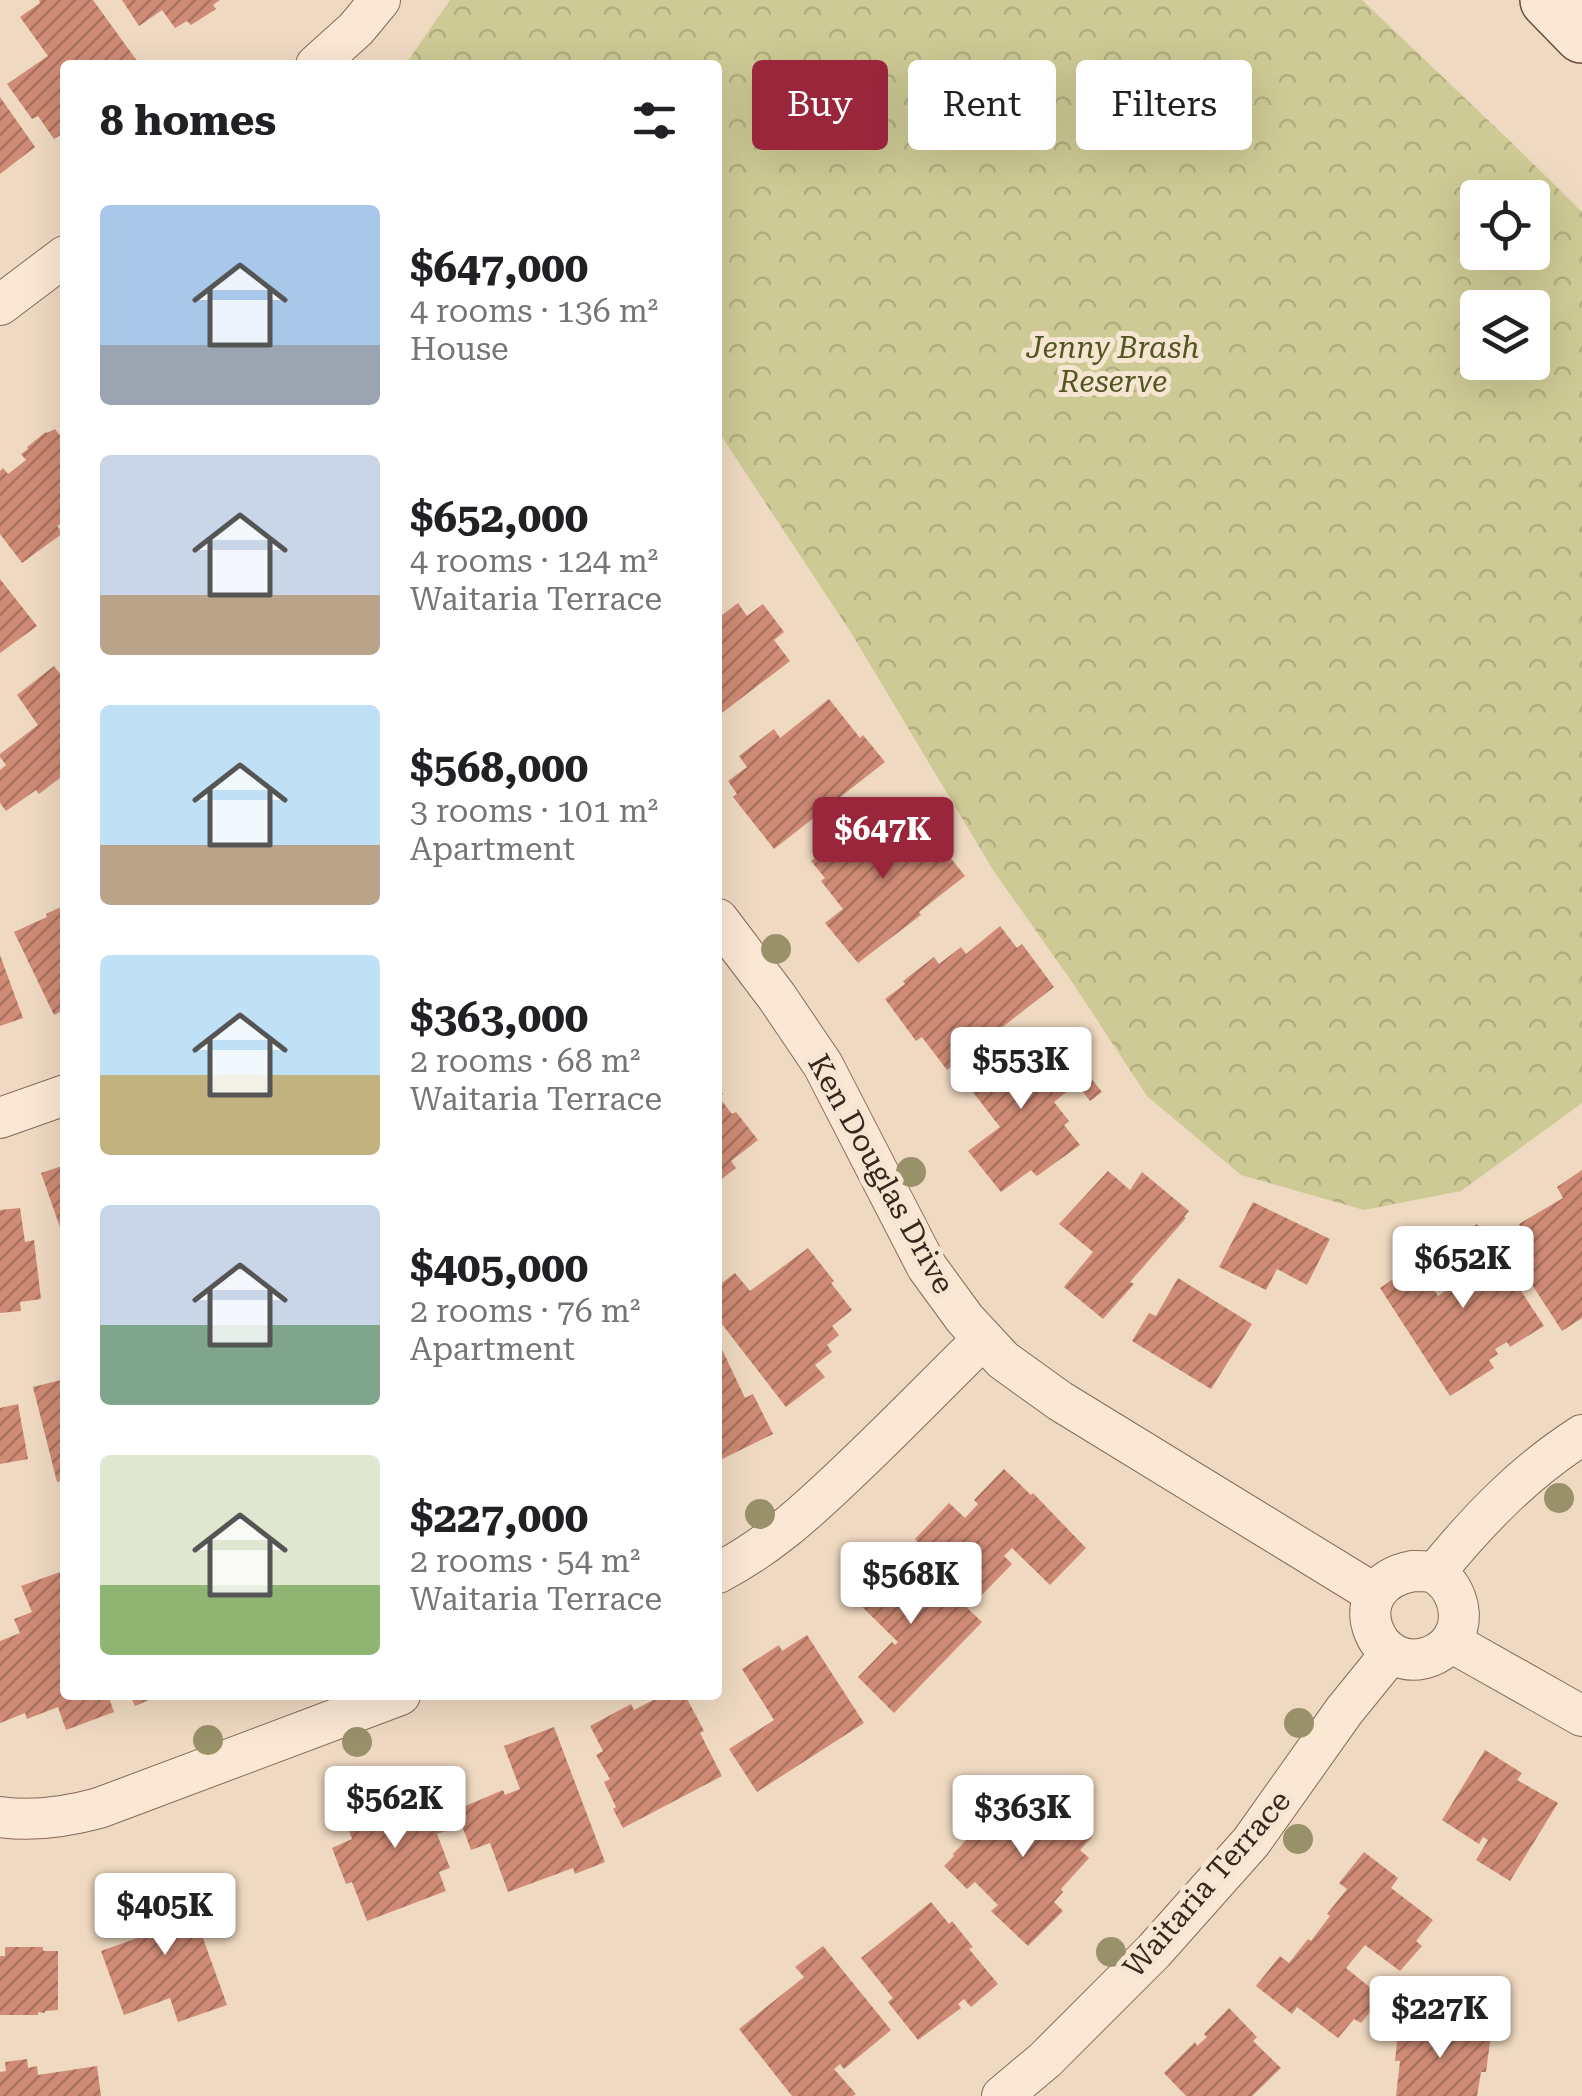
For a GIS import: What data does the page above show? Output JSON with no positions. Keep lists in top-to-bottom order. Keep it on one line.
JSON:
{"streets":{"street":["Ken Douglas Drive","Waitaria Terrace"]},"crossings":[["Ken Douglas Drive","Waitaria Terrace"]],"parks":["Jenny Brash Reserve"],"page":{"chip":["Buy","Rent","Filters"],"heading":"8 homes","list":[{"name":"$647,000","note":"4 rooms · 136 m² · House"},{"name":"$652,000","note":"4 rooms · 124 m² · Waitaria Terrace"},{"name":"$568,000","note":"3 rooms · 101 m² · Apartment"},{"name":"$363,000","note":"2 rooms · 68 m² · Waitaria Terrace"},{"name":"$405,000","note":"2 rooms · 76 m² · Apartment"},{"name":"$227,000","note":"2 rooms · 54 m² · Waitaria Terrace"}],"price":["$647K","$553K","$652K","$568K","$562K","$363K","$405K","$227K"]}}
